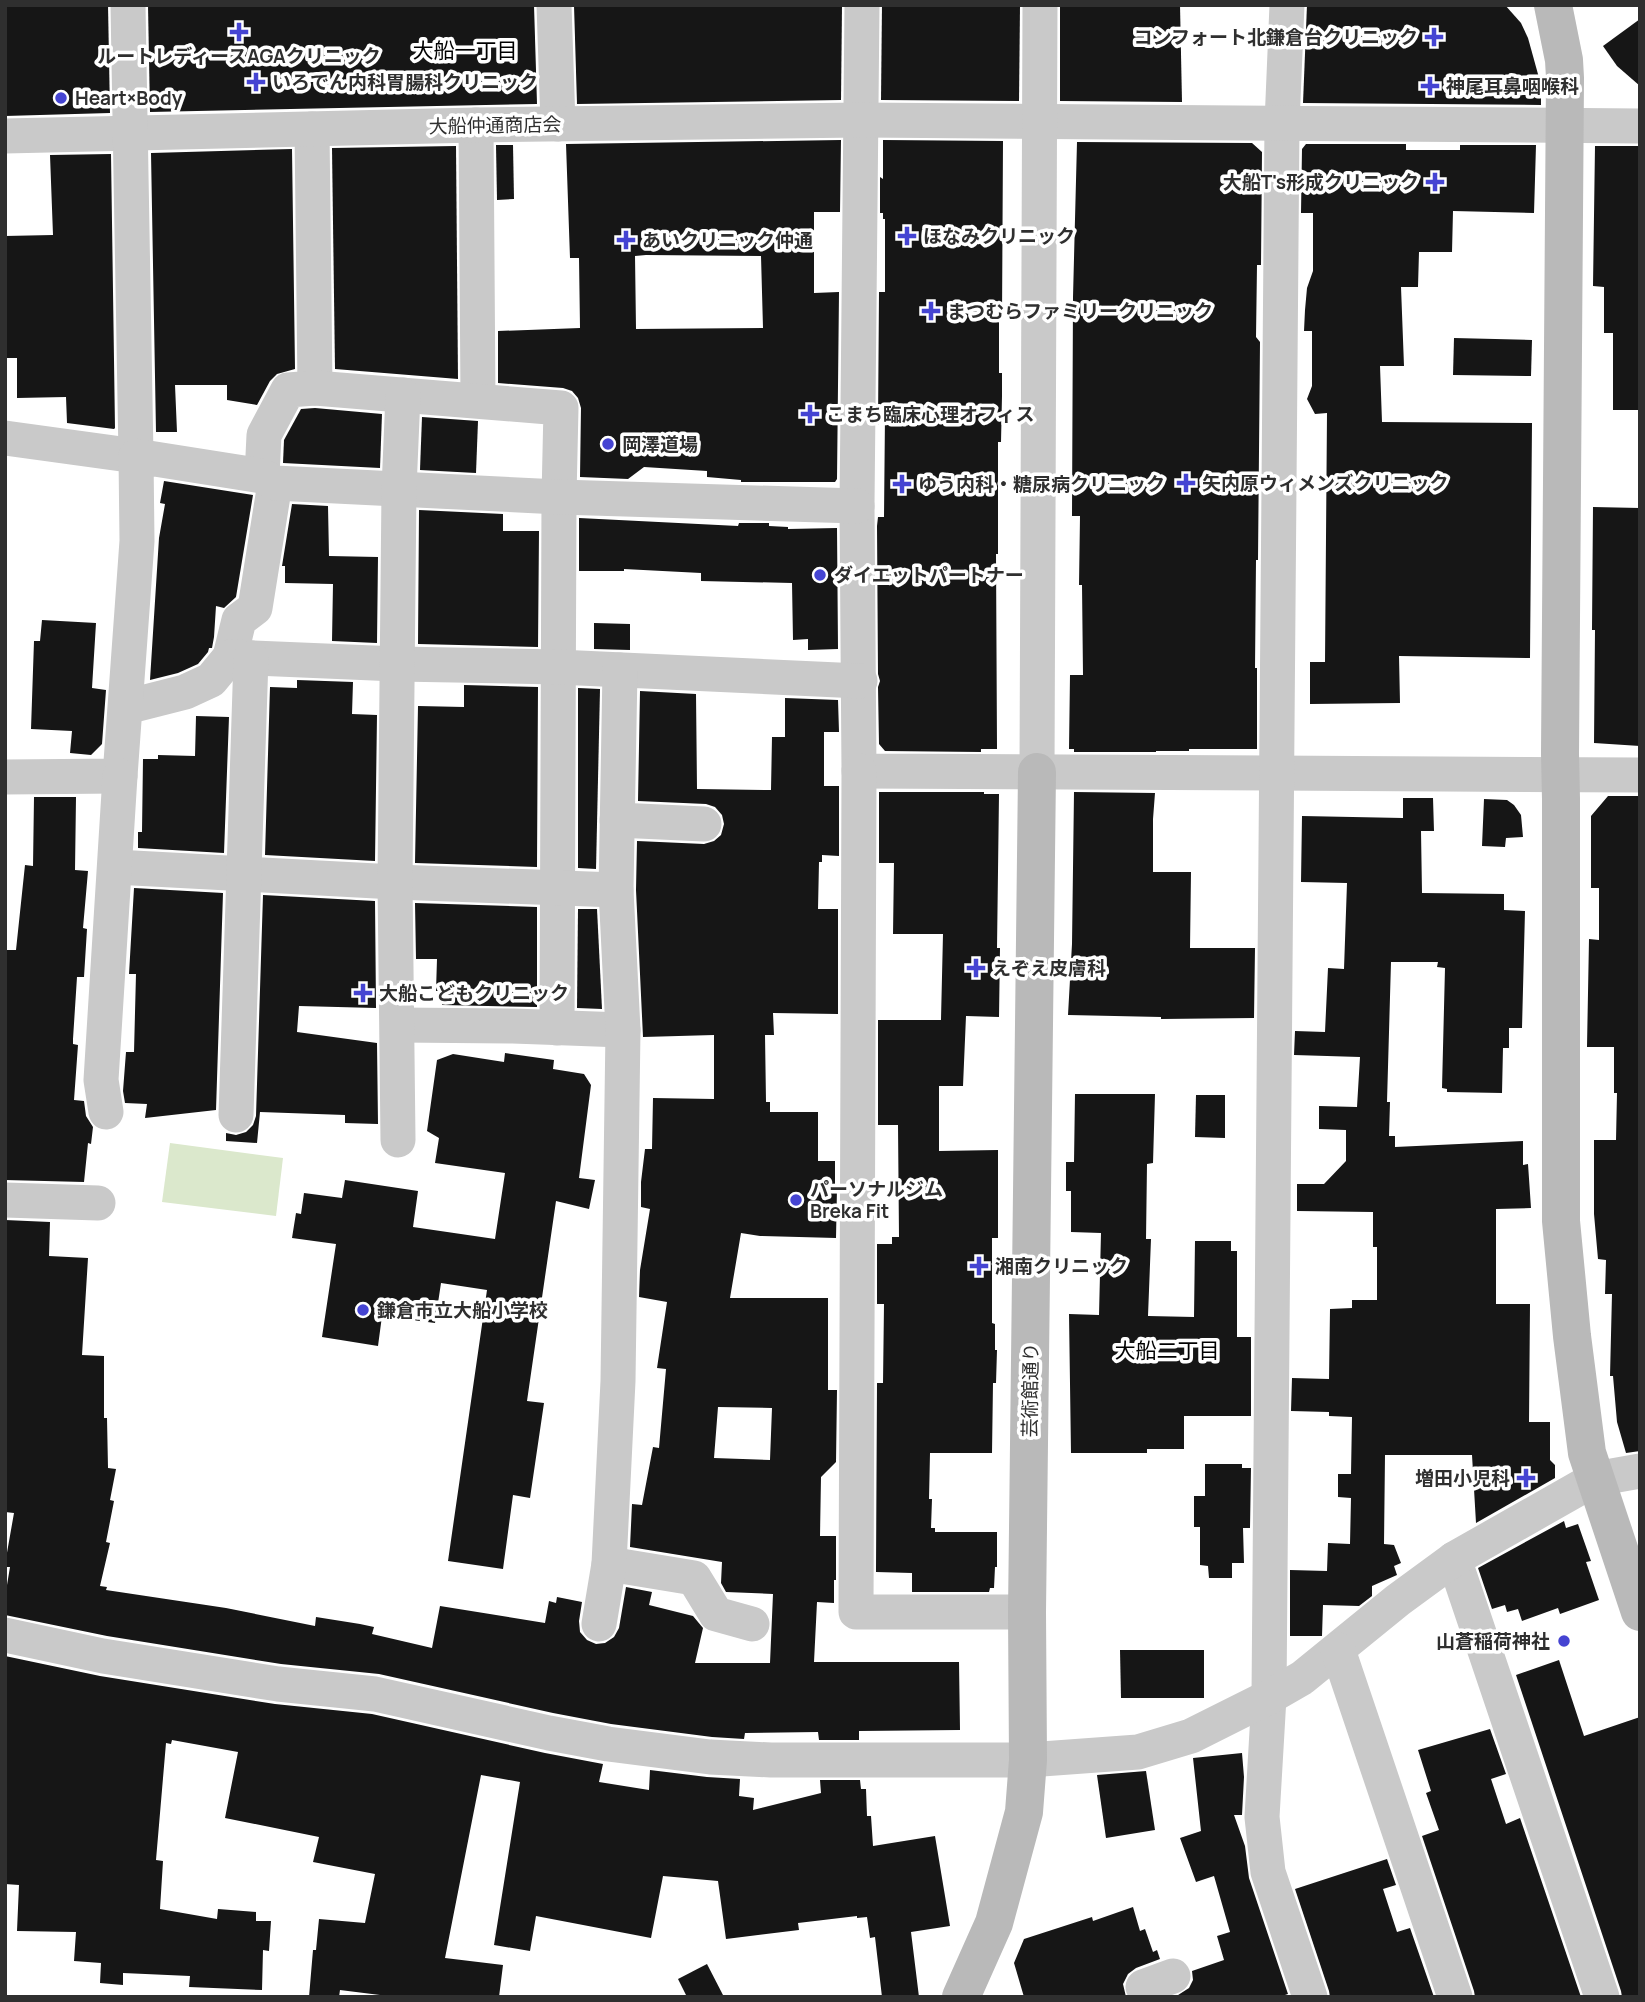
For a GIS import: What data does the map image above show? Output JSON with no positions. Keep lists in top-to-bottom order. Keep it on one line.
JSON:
{"streets":{"street":["大船仲通商店会","芸術館通り"]},"districts":["大船一丁目","大船二丁目"],"places":{"health":["ルートレディースAGAクリニック","コンフォート北鎌倉台クリニック","いろでん内科胃腸科クリニック","神尾耳鼻咽喉科","大船T's形成クリニック","ほなみクリニック","あいクリニック仲通","まつむらファミリークリニック","こまち臨床心理オフィス","矢内原ウィメンズクリニック","ゆう内科・糖尿病クリニック","えぞえ皮膚科","大船こどもクリニック","湘南クリニック","増田小児科"],"other":["Heart×Body","岡澤道場","ダイエットパートナー","パーソナルジム Breka Fit","鎌倉市立大船小学校","山蒼稲荷神社"]}}
